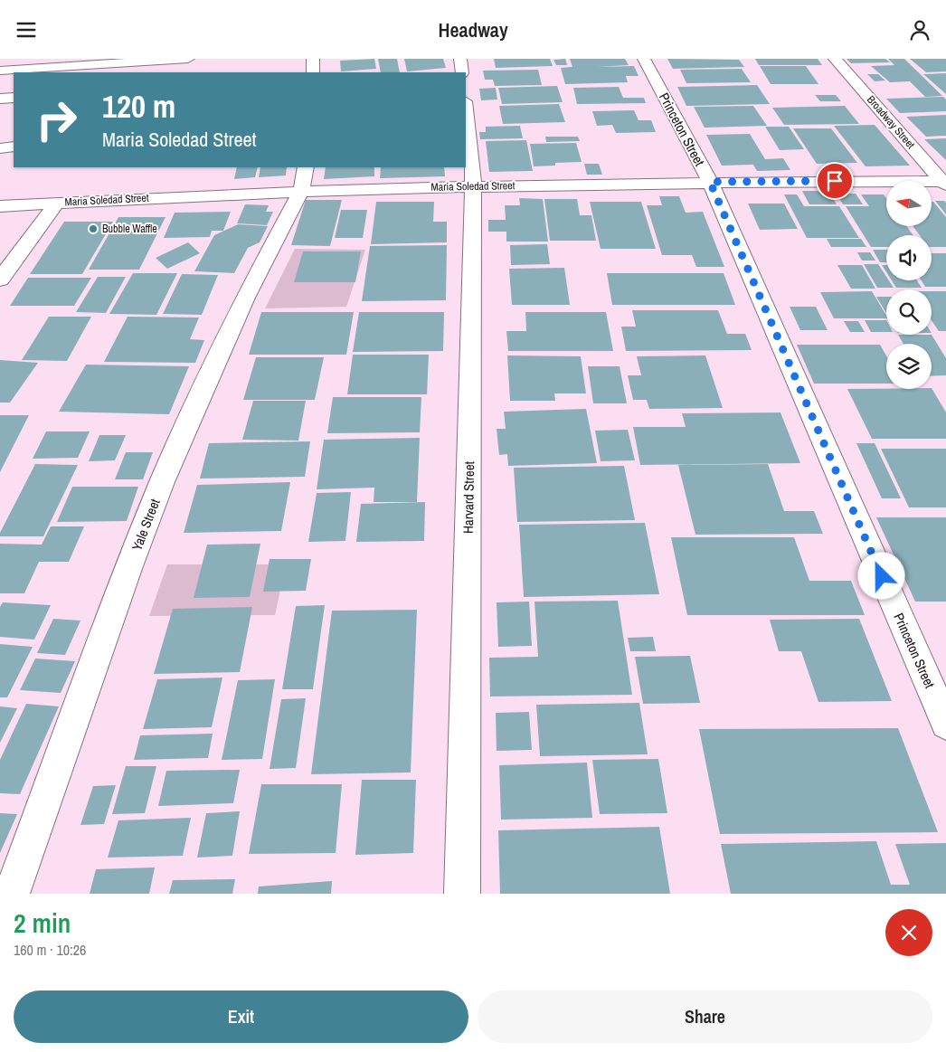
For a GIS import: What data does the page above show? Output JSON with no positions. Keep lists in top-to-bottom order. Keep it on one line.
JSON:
{"streets":{"street":["Broadway Street","Princeton Street","Maria Soledad Street","Harvard Street","Yale Street"]},"crossings":[["Broadway Street","Maria Soledad Street"],["Princeton Street","Maria Soledad Street"],["Maria Soledad Street","Harvard Street"],["Maria Soledad Street","Yale Street"]],"places":["Bubble Waffle"],"north":"left","page":{"header":"Headway","turn":["120 m","Maria Soledad Street"],"heading":["2 min","160 m · 10:26"],"buttons":["Exit","Share"]}}
